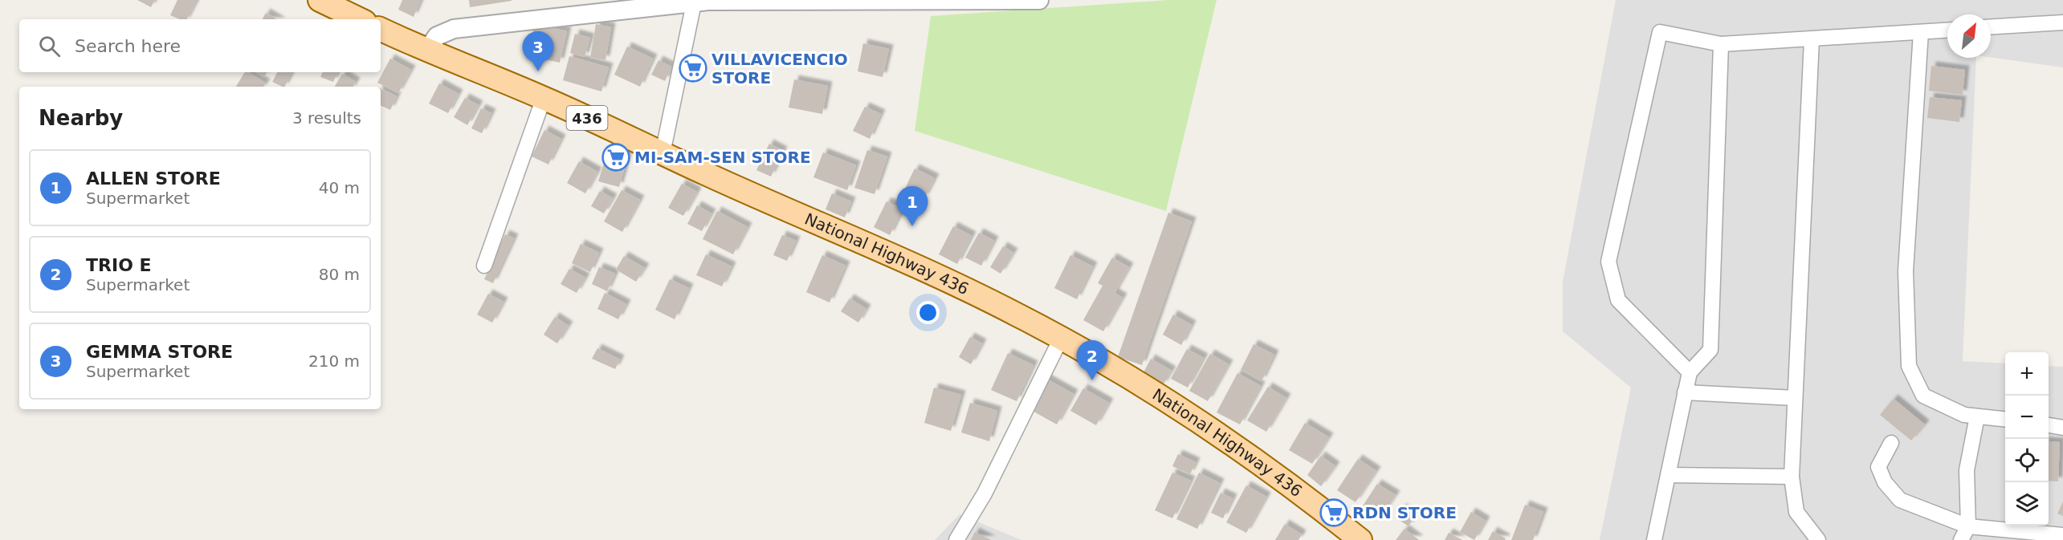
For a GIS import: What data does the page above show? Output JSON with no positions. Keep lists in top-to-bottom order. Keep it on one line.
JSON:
{"streets":{"main road":["436","National Highway 436"]},"places":{"supermarket":["VILLAVICENCIO STORE","MI-SAM-SEN STORE","RDN STORE"]},"north":"top right","page":{"search":"Search here","pins":["3","1","2"],"heading":["Nearby","3 results"],"list":[{"mark":"1","name":"ALLEN STORE","note":"Supermarket","value":"40 m"},{"mark":"2","name":"TRIO E","note":"Supermarket","value":"80 m"},{"mark":"3","name":"GEMMA STORE","note":"Supermarket","value":"210 m"}],"map_buttons":["+","−"]}}
